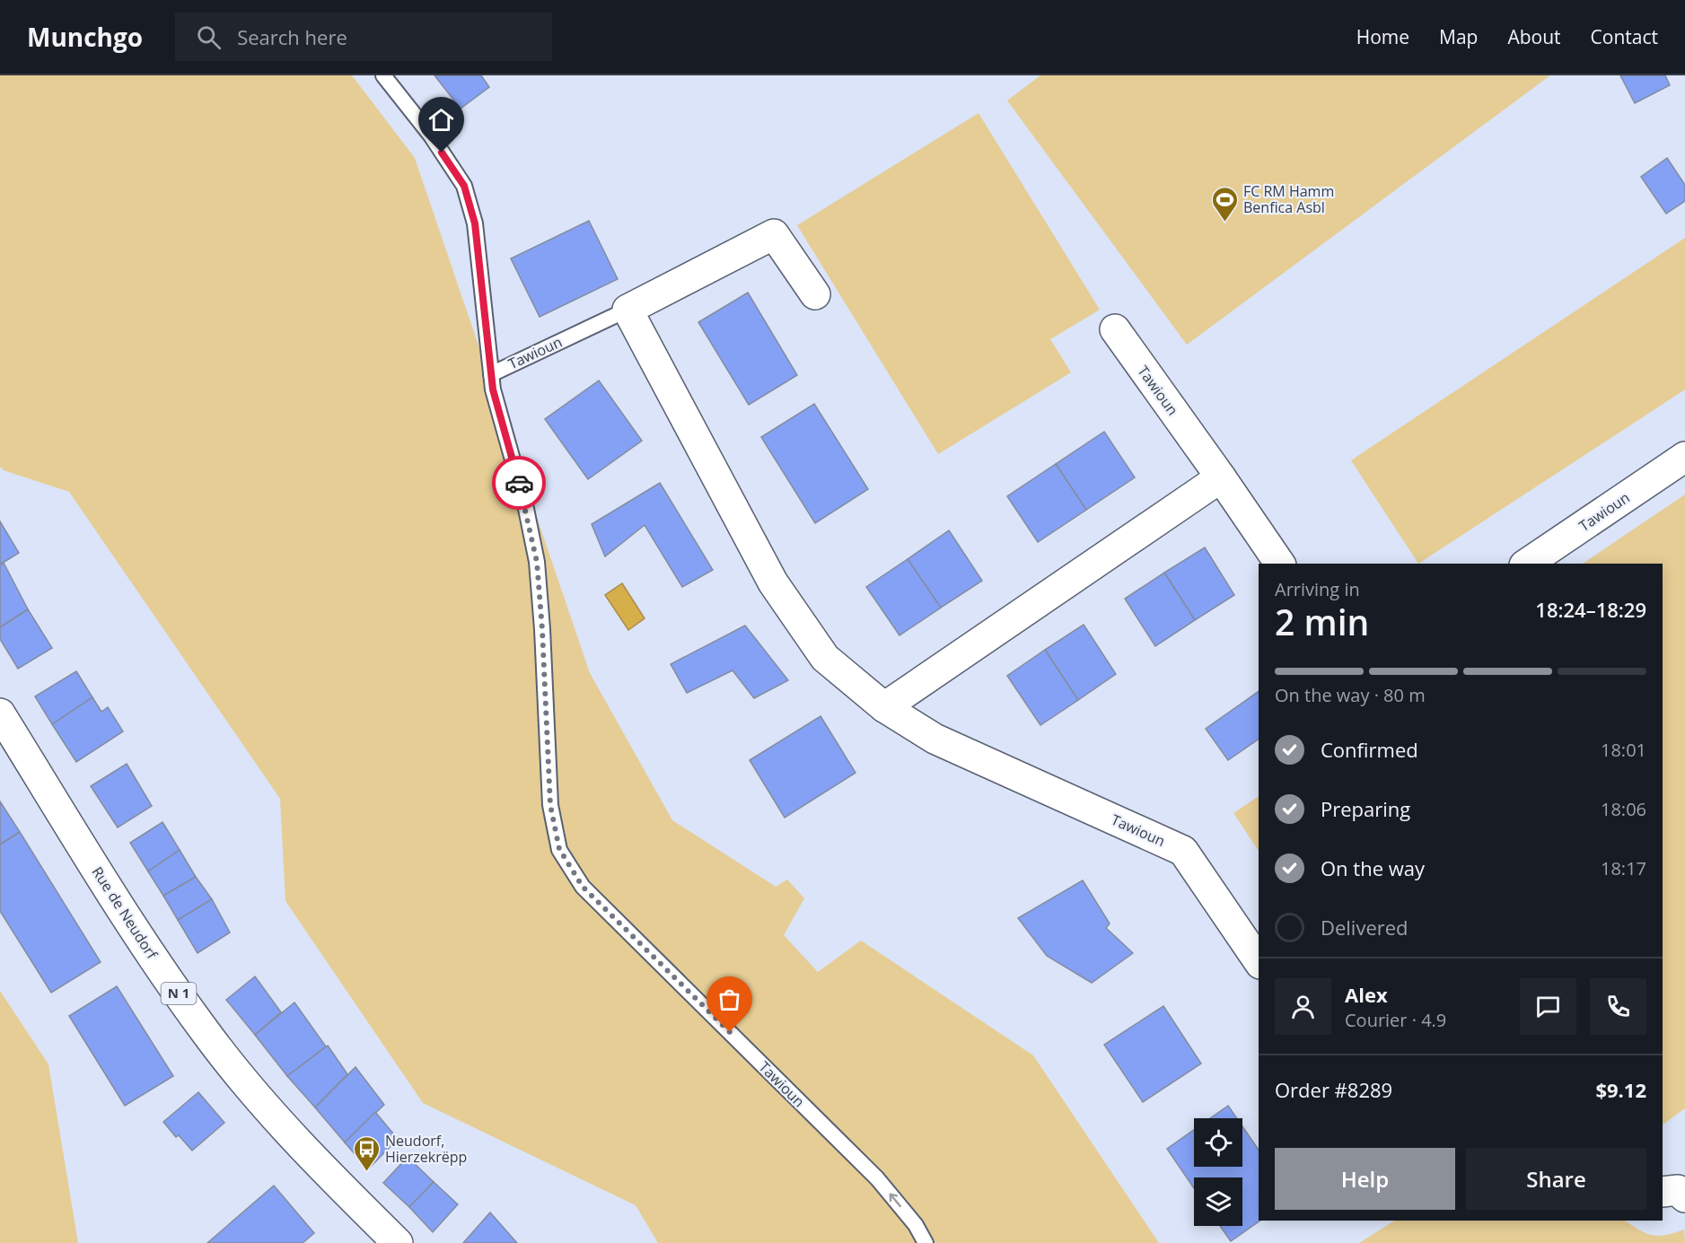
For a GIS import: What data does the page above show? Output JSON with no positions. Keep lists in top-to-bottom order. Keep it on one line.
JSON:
{"streets":{"street":["Tawioun","Rue de Neudorf","N 1"]},"places":{"sports":["FC RM Hamm Benfica Asbl"],"bus stop":["Neudorf, Hierzekrëpp"]},"page":{"header":"Munchgo","search":"Search here","nav":["Home","Map","About","Contact"],"heading":["2 min","Arriving in","18:24–18:29"],"panel":["Alex","Courier · 4.9","Order #8289","$9.12"],"bar":"On the way · 80 m","list":[["Confirmed","18:01"],["Preparing","18:06"],["On the way","18:17"],"Delivered"],"buttons":["Help","Share"]}}
